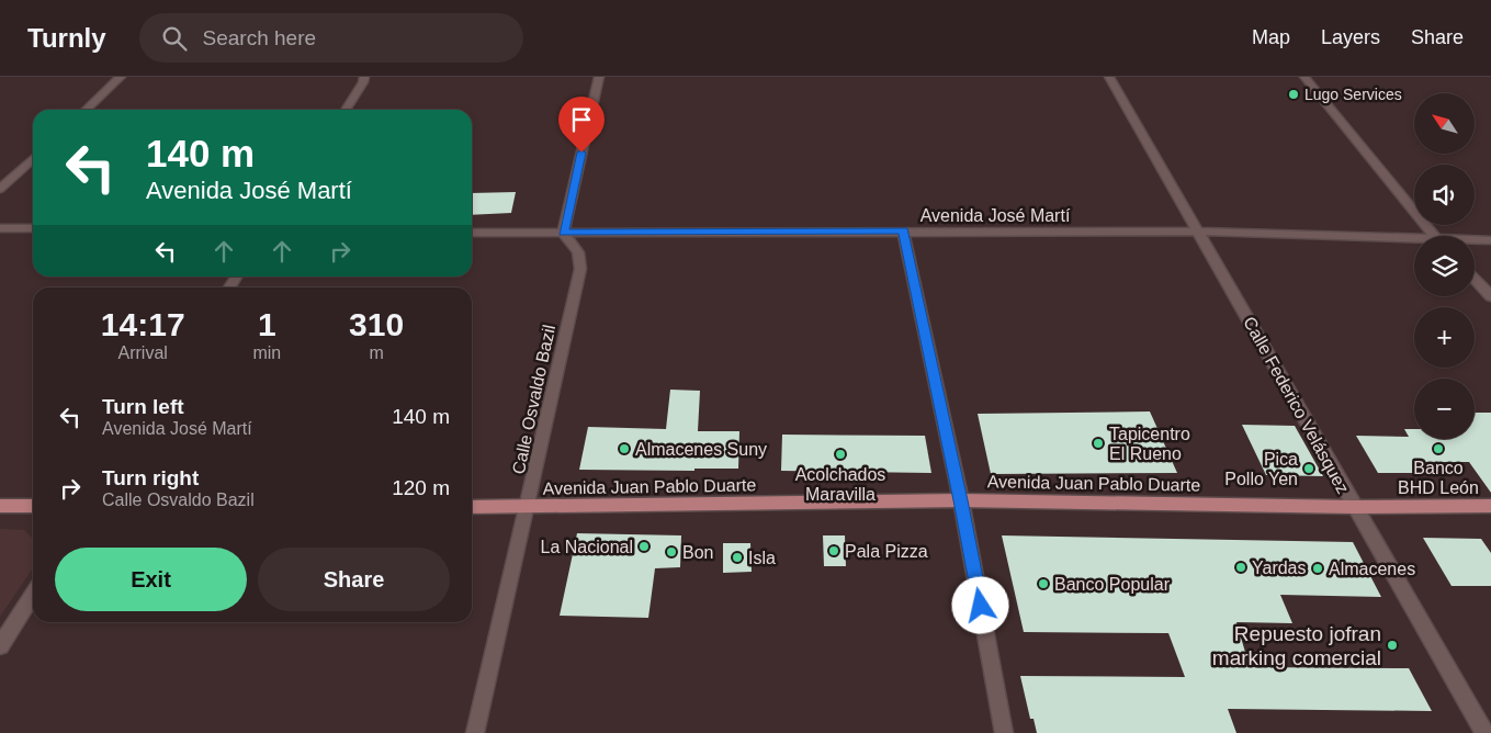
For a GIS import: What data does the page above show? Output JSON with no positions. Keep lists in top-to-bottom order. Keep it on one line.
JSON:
{"streets":{"main road":["Avenida Juan Pablo Duarte"],"street":["Avenida José Martí","Calle Osvaldo Bazil","Calle Federico Velásquez"]},"crossings":[["Avenida José Martí","Calle Osvaldo Bazil"],["Avenida José Martí","Calle Federico Velásquez"],["Calle Osvaldo Bazil","Avenida Juan Pablo Duarte"],["Calle Federico Velásquez","Avenida Juan Pablo Duarte"]],"places":["Lugo Services","Tapicentro El Rueno","Almacenes Suny","Banco BHD León","Acolchados Maravilla","Pica Pollo Yen","La Nacional","Pala Pizza","Bon","Isla","Yardas","Almacenes","Banco Popular","Repuesto jofran marking comercial"],"north":"top left","page":{"header":"Turnly","search":"Search here","nav":["Map","Layers","Share"],"map_buttons":["+","−"],"turn":["140 m","Avenida José Martí"],"eta":["14:17","Arrival","1","min","310","m"],"list":[{"name":"Turn left","note":"Avenida José Martí","value":"140 m"},{"name":"Turn right","note":"Calle Osvaldo Bazil","value":"120 m"}],"buttons":["Exit","Share"]}}
